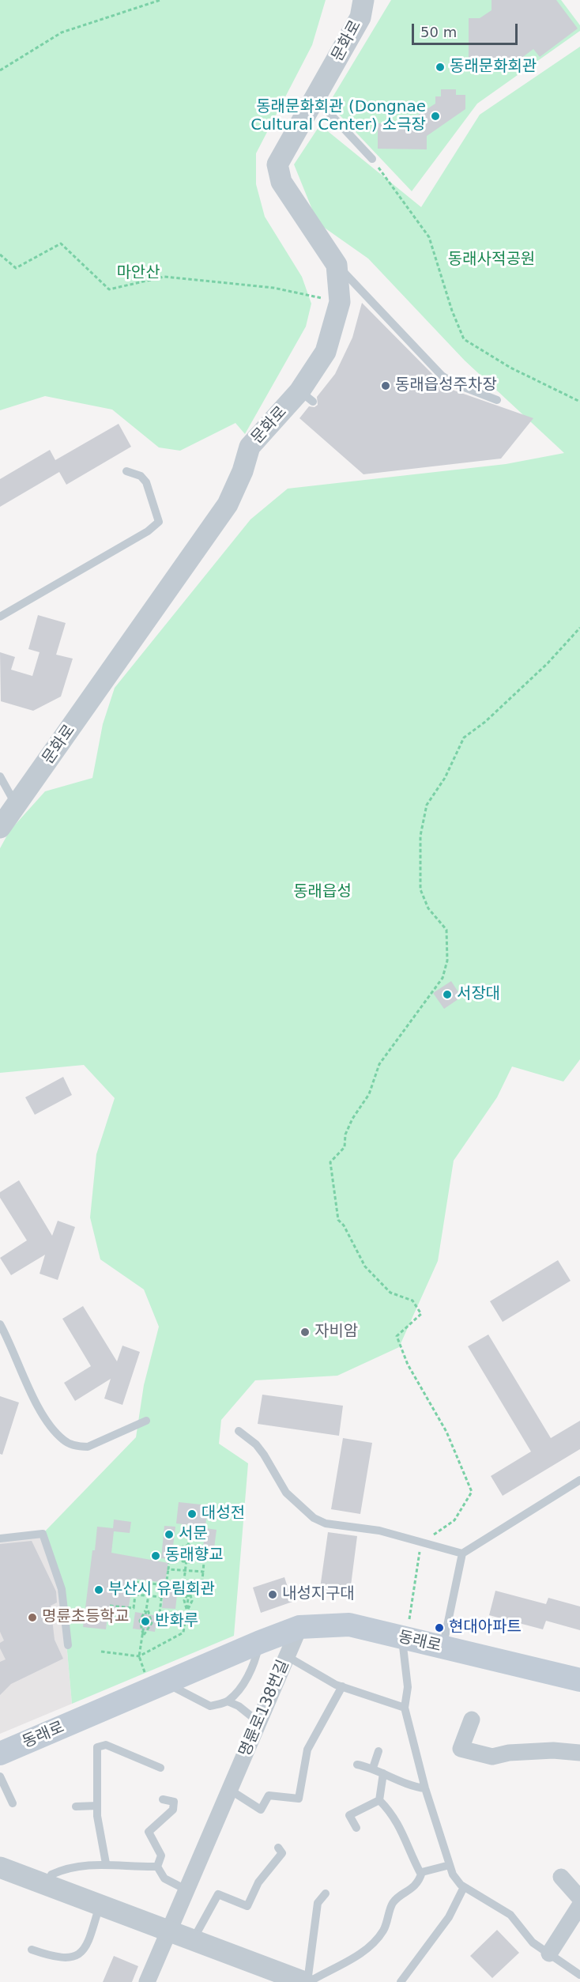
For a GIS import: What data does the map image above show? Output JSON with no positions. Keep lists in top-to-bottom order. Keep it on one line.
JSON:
{"streets":{"main road":["동래로"],"street":["문화로","명륜로138번길"]},"crossings":[["동래로","명륜로138번길"]],"parks":["동래사적공원","마안산","동래읍성"],"places":["동래문화회관","동래문화회관 (Dongnae Cultural Center) 소극장","동래읍성주차장","서장대","자비암","대성전","서문","동래향교","부산시 유림회관","내성지구대","명륜초등학교","반화루","현대아파트"],"scale_bar":"50 m"}
